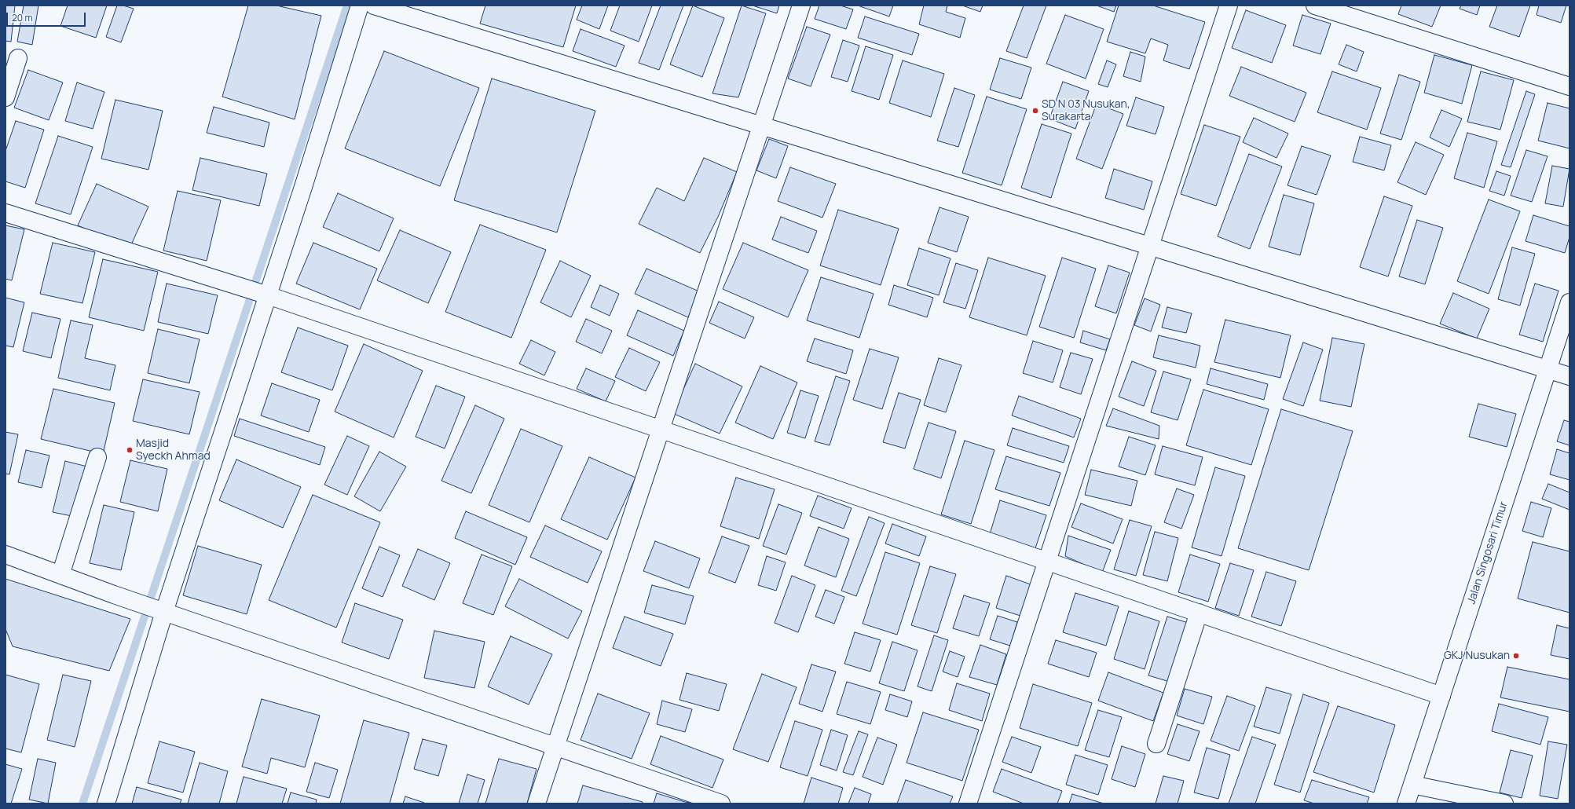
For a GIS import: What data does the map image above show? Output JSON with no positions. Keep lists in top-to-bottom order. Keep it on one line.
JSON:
{"streets":{"street":["Jalan Singosari Timur"]},"places":["SD N 03 Nusukan, Surakarta","Masjid Syeckh Ahmad","GKJ Nusukan"],"scale_bar":"20 m"}
